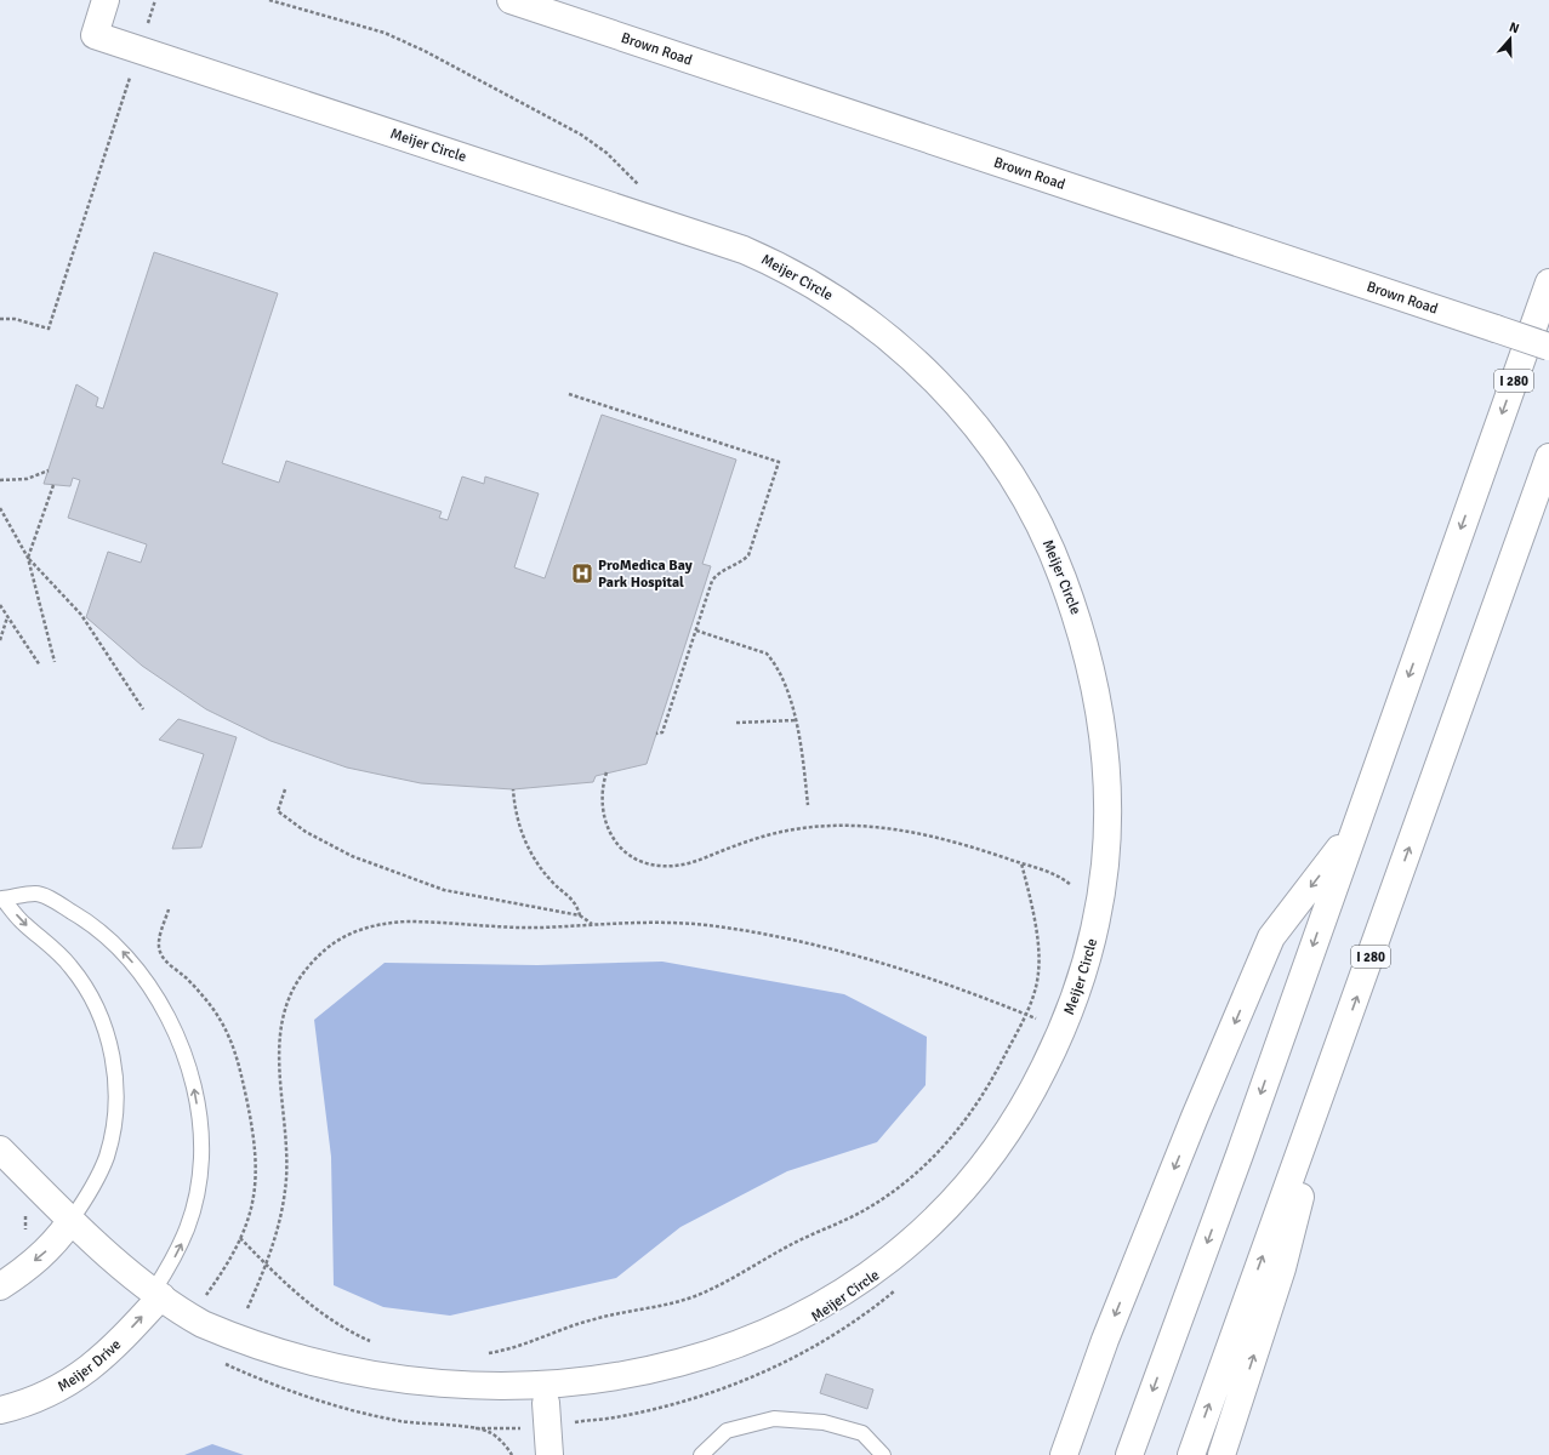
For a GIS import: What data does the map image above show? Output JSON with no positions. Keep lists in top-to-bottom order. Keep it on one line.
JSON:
{"streets":{"main road":["Brown Road","Meijer Circle","I 280","Meijer Drive"]},"crossings":[["Meijer Circle","Meijer Drive"]],"places":{"hospital":["ProMedica Bay Park Hospital"]},"north":"top"}
